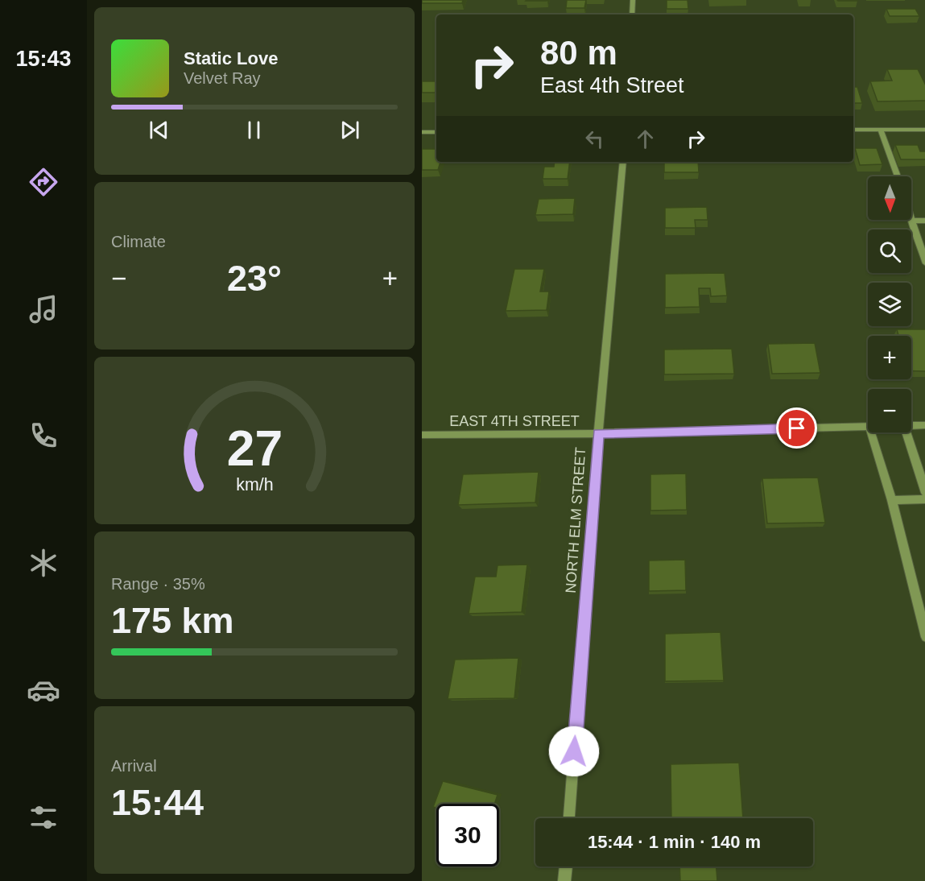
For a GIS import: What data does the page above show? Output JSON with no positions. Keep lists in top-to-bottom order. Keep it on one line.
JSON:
{"streets":{"street":["EAST 4TH STREET","NORTH ELM STREET"]},"crossings":[["EAST 4TH STREET","NORTH ELM STREET"]],"north":"bottom","page":{"tabs":"15:43","turn":["80 m","East 4th Street"],"song":["Static Love","Velvet Ray"],"map_buttons":["+","−"],"tile":["Climate",["Range · 35%","175 km"],["Arrival","15:44"]],"heat":["−","23°","+"],"limit":"30","trip":"15:44 · 1 min · 140 m","gauge":["27","km/h"]}}
